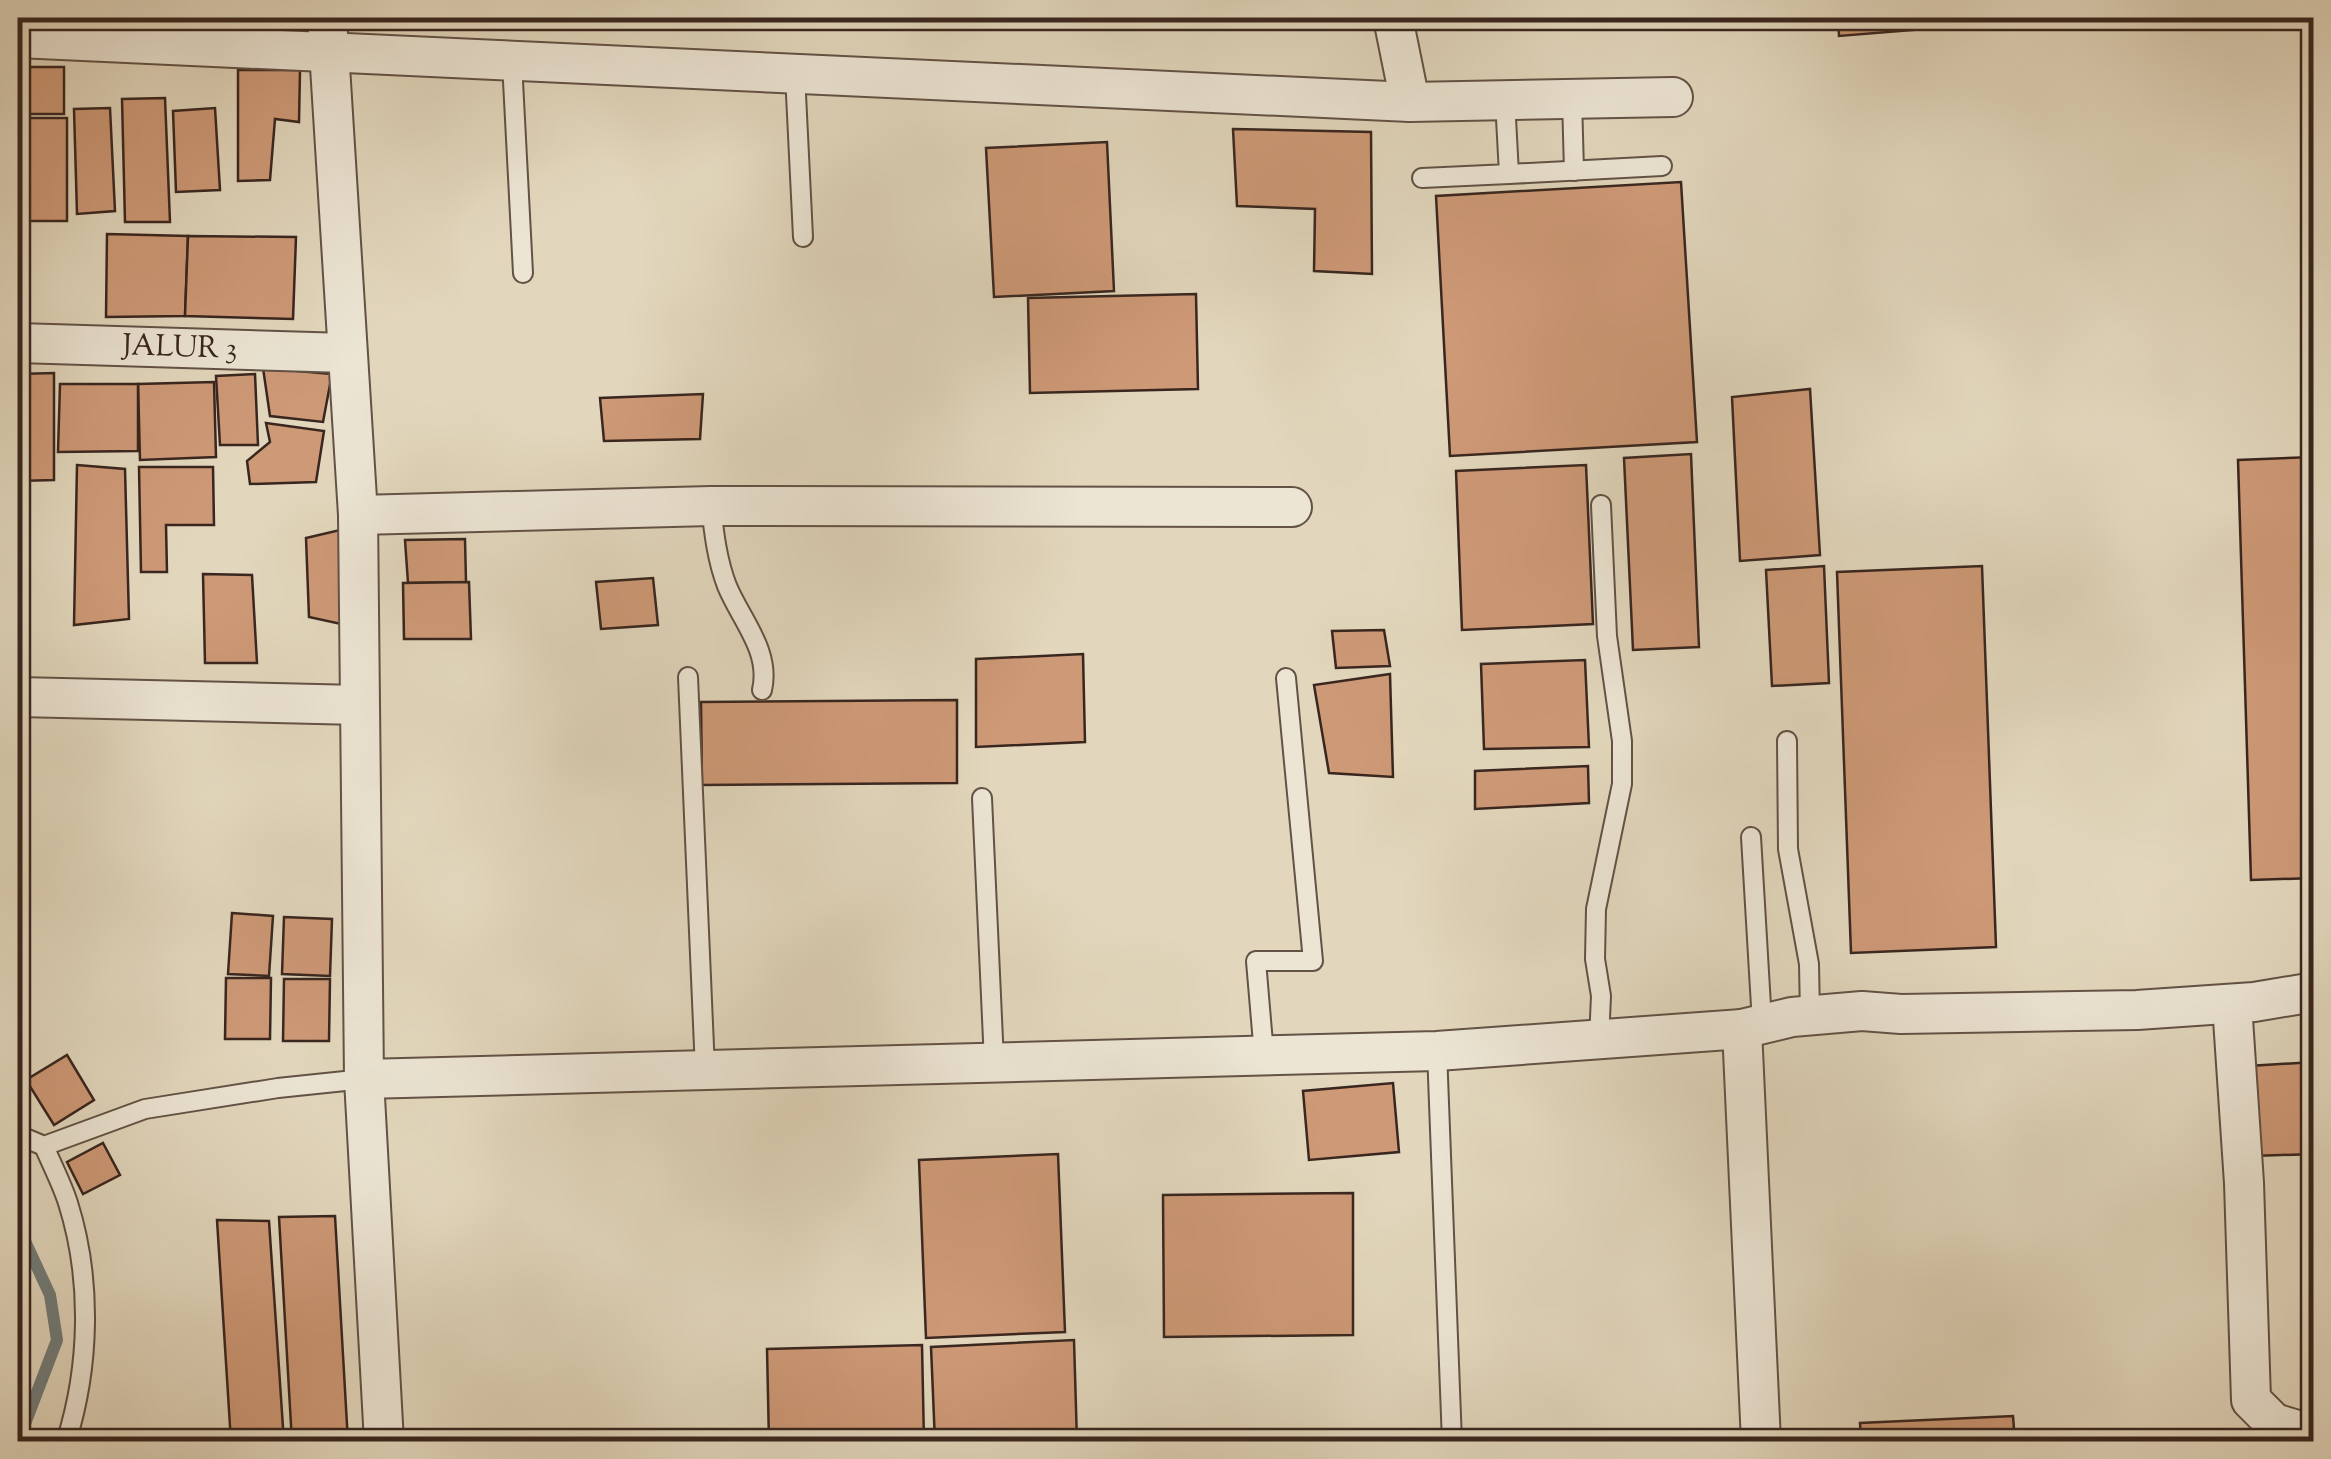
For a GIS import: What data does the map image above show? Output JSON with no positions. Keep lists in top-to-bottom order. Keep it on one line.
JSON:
{"streets":{"street":["JALUR 3"]}}
